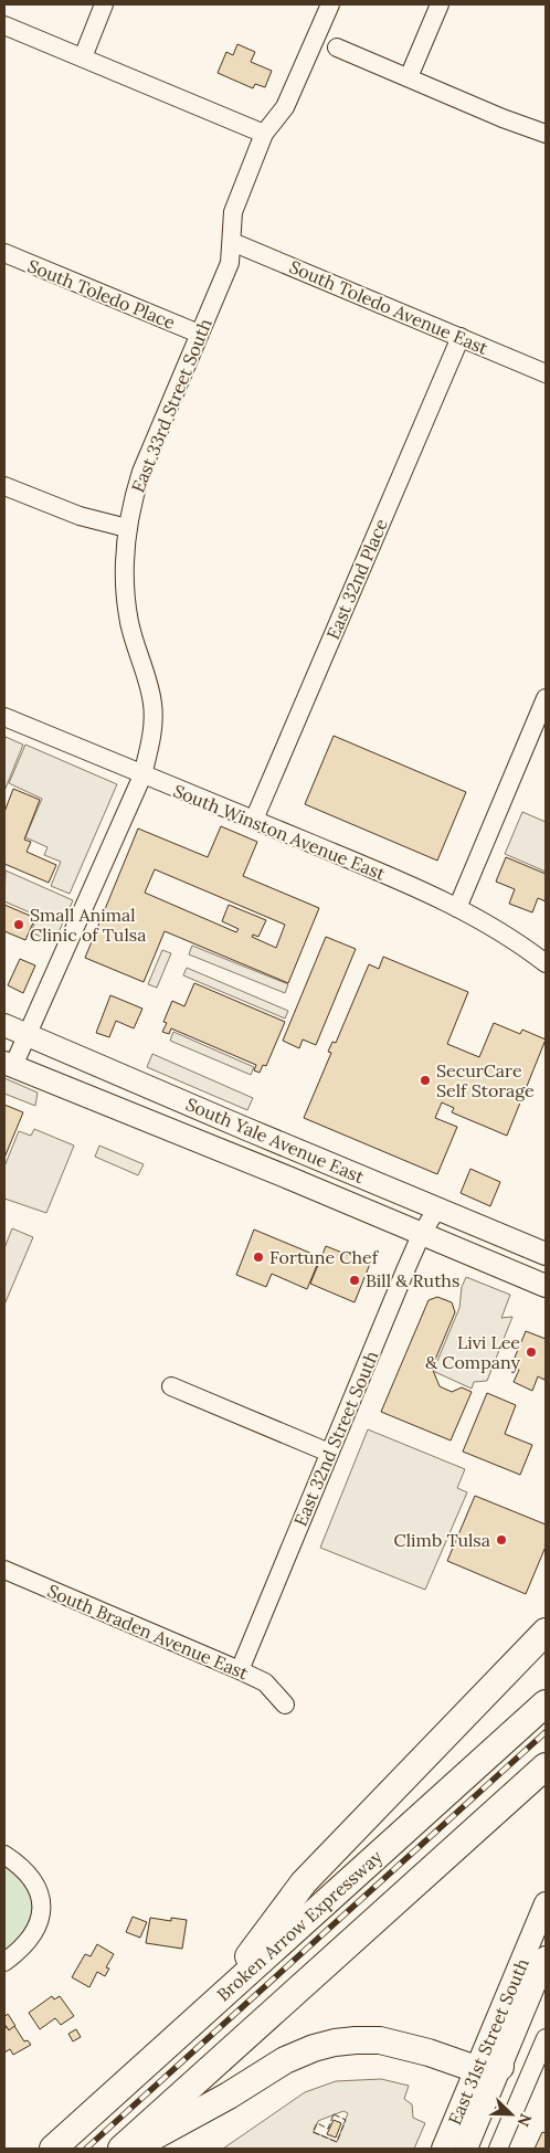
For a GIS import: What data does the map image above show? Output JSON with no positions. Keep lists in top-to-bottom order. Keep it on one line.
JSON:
{"streets":{"highway":["Broken Arrow Expressway"],"main road":["South Yale Avenue East","East 31st Street South"],"street":["South Toledo Place","South Toledo Avenue East","East 33rd Street South","East 32nd Place","South Winston Avenue East","East 32nd Street South","South Braden Avenue East"]},"crossings":[["South Toledo Place","East 33rd Street South"],["South Toledo Avenue East","East 33rd Street South"],["South Toledo Avenue East","East 32nd Place"],["East 33rd Street South","South Winston Avenue East"],["East 33rd Street South","South Yale Avenue East"],["East 32nd Place","South Winston Avenue East"],["South Yale Avenue East","East 32nd Street South"],["East 32nd Street South","South Braden Avenue East"]],"places":["Small Animal Clinic of Tulsa","SecurCare Self Storage","Fortune Chef","Bill & Ruths","Livi Lee & Company","Climb Tulsa"],"north":"bottom right"}
